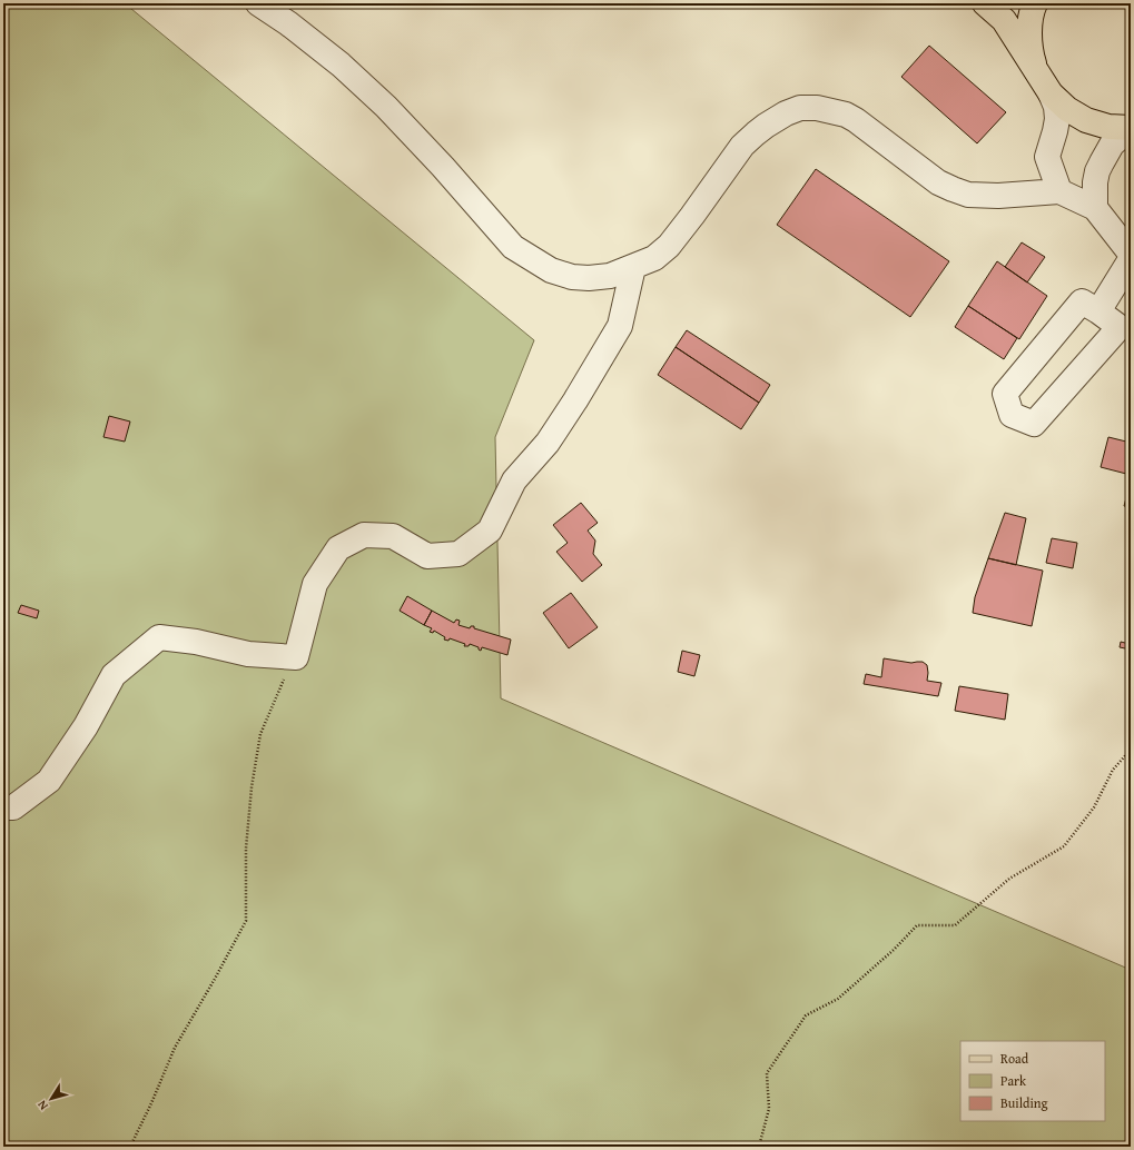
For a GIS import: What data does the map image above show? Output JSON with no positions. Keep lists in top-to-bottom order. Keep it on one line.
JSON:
{"legend":["Road","Park","Building"],"north":"bottom left"}
